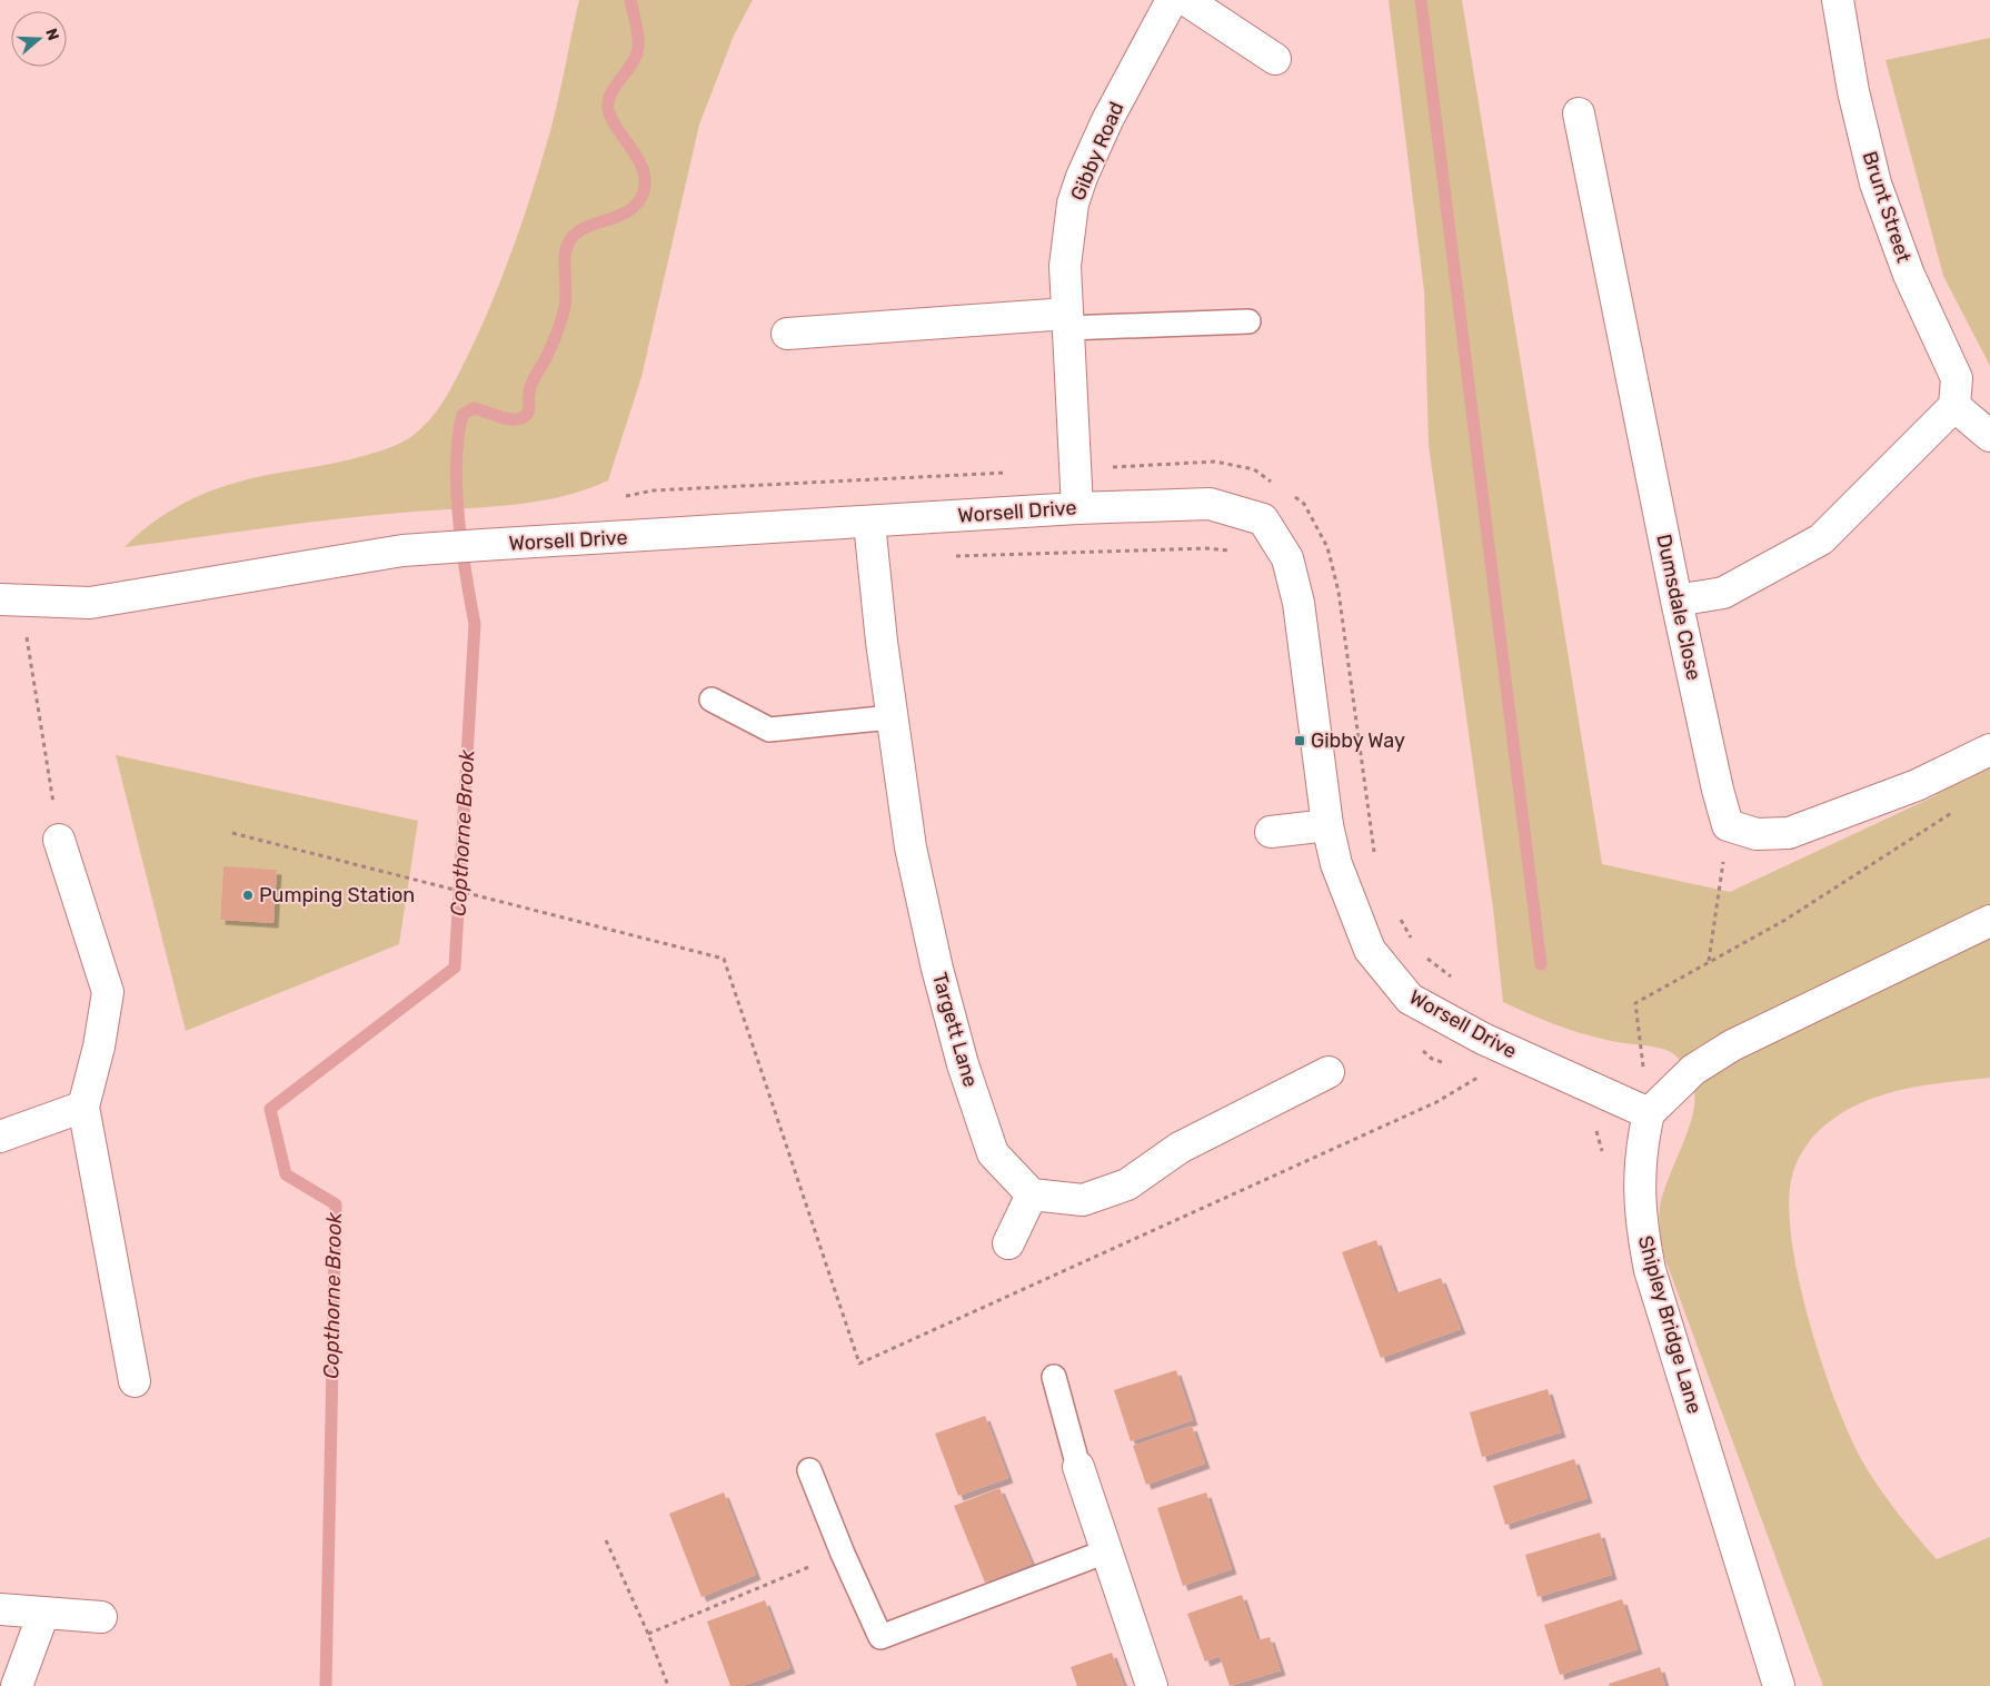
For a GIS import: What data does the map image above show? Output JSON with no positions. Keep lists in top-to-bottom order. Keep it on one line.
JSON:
{"streets":{"street":["Gibby Road","Brunt Street","Worsell Drive","Dumsdale Close","Targett Lane","Shipley Bridge Lane"]},"crossings":[["Gibby Road","Worsell Drive"],["Worsell Drive","Targett Lane"],["Worsell Drive","Shipley Bridge Lane"]],"water":["Copthorne Brook"],"places":{"transit":["Gibby Way"],"other":["Pumping Station"]},"north":"right"}
